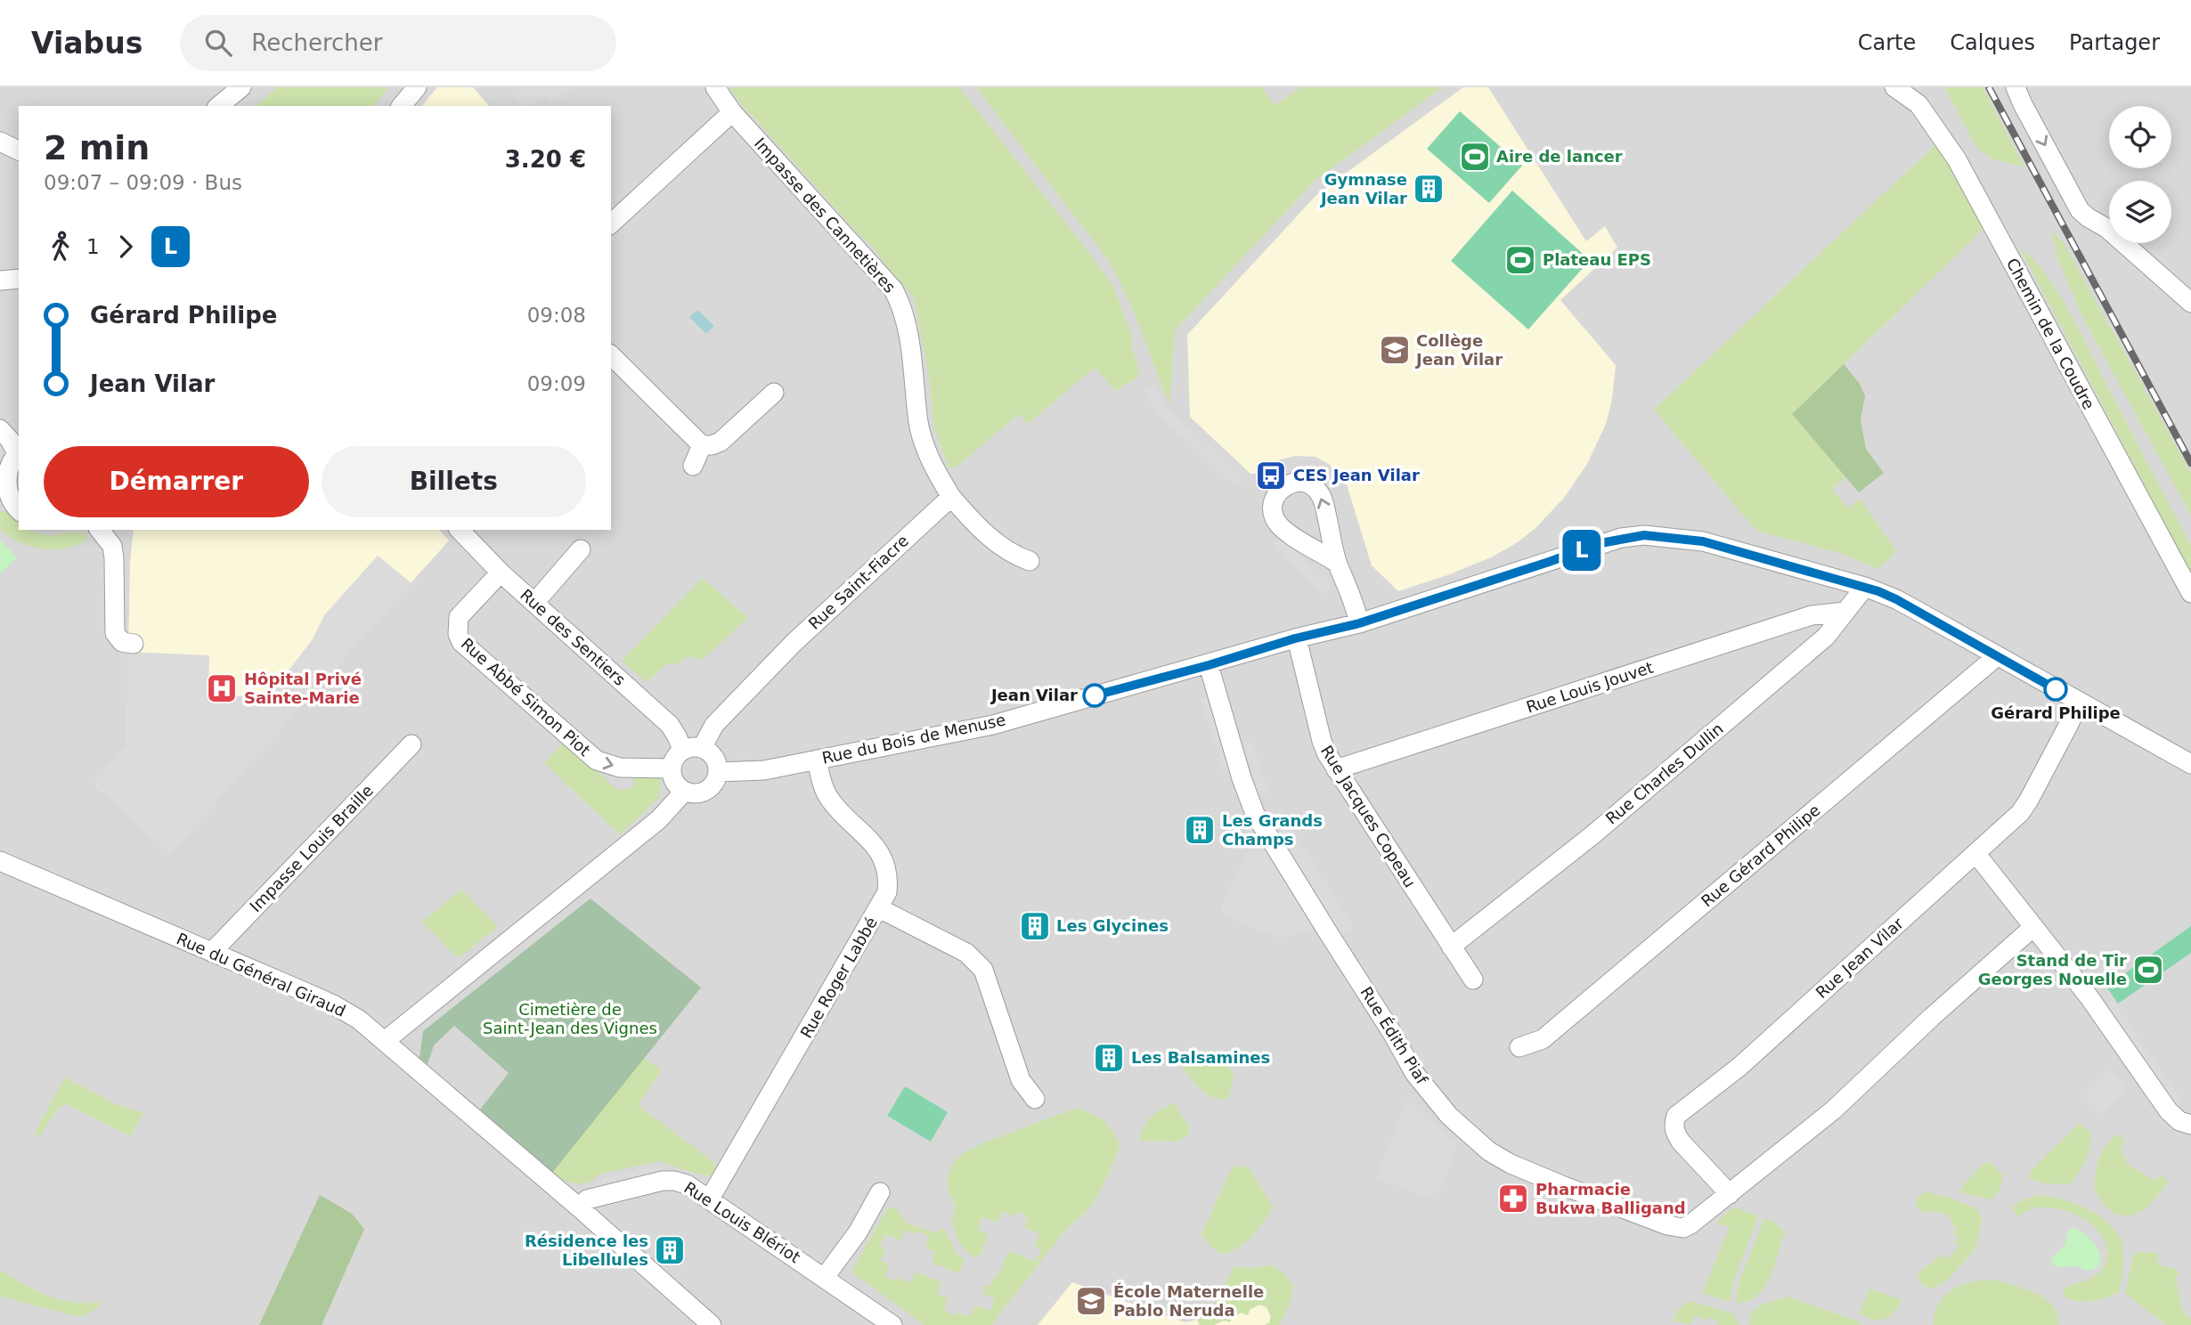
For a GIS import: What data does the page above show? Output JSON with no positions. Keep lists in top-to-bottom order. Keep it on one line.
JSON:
{"streets":{"street":["Impasse des Cannetières","Chemin de la Coudre","Rue Saint-Fiacre","Rue des Sentiers","Rue Louis Jouvet","Rue Abbé Simon Piot","Rue du Bois de Menuse","Rue Charles Dullin","Rue Jacques Copeau","Impasse Louis Braille","Rue Gérard Philipe","Rue Jean Vilar","Rue du Général Giraud","Rue Roger Labbé","Rue Édith Piaf","Rue Louis Blériot"]},"crossings":[["Impasse des Cannetières","Rue Saint-Fiacre"],["Rue Saint-Fiacre","Rue des Sentiers"],["Rue Saint-Fiacre","Rue Abbé Simon Piot"],["Rue Saint-Fiacre","Rue du Bois de Menuse"],["Rue des Sentiers","Rue Abbé Simon Piot"],["Rue des Sentiers","Rue du Bois de Menuse"],["Rue Louis Jouvet","Rue Charles Dullin"],["Rue Louis Jouvet","Rue Jacques Copeau"],["Rue Abbé Simon Piot","Rue du Bois de Menuse"],["Rue du Bois de Menuse","Rue Charles Dullin"],["Rue du Bois de Menuse","Rue Jacques Copeau"],["Rue du Bois de Menuse","Rue Gérard Philipe"],["Rue du Bois de Menuse","Rue Jean Vilar"],["Rue du Bois de Menuse","Rue Roger Labbé"],["Rue du Bois de Menuse","Rue Édith Piaf"],["Rue Charles Dullin","Rue Jacques Copeau"],["Impasse Louis Braille","Rue du Général Giraud"],["Rue Jean Vilar","Rue Édith Piaf"],["Rue du Général Giraud","Rue Louis Blériot"],["Rue Roger Labbé","Rue Louis Blériot"]],"parks":["Cimetière de Saint-Jean des Vignes"],"places":{"sports":["Aire de lancer","Plateau EPS","Stand de Tir Georges Nouelle"],"building":["Gymnase Jean Vilar","Les Grands Champs","Les Glycines","Les Balsamines","Résidence les Libellules"],"school or university":["Collège Jean Vilar","École Maternelle Pablo Neruda"],"bus stop":["CES Jean Vilar"],"hospital":["Hôpital Privé Sainte-Marie"],"other":["Gérard Philipe","Jean Vilar"],"pharmacy":["Pharmacie Bukwa Balligand"]},"lines":["bus line L"],"page":{"header":"Viabus","search":"Rechercher","nav":["Carte","Calques","Partager"],"on_map":"L","heading":["2 min","09:07 – 09:09 · Bus","3.20 €"],"legs":["1","L"],"list":[{"name":"Gérard Philipe","value":"09:08"},{"name":"Jean Vilar","value":"09:09"}],"buttons":["Démarrer","Billets"]}}
